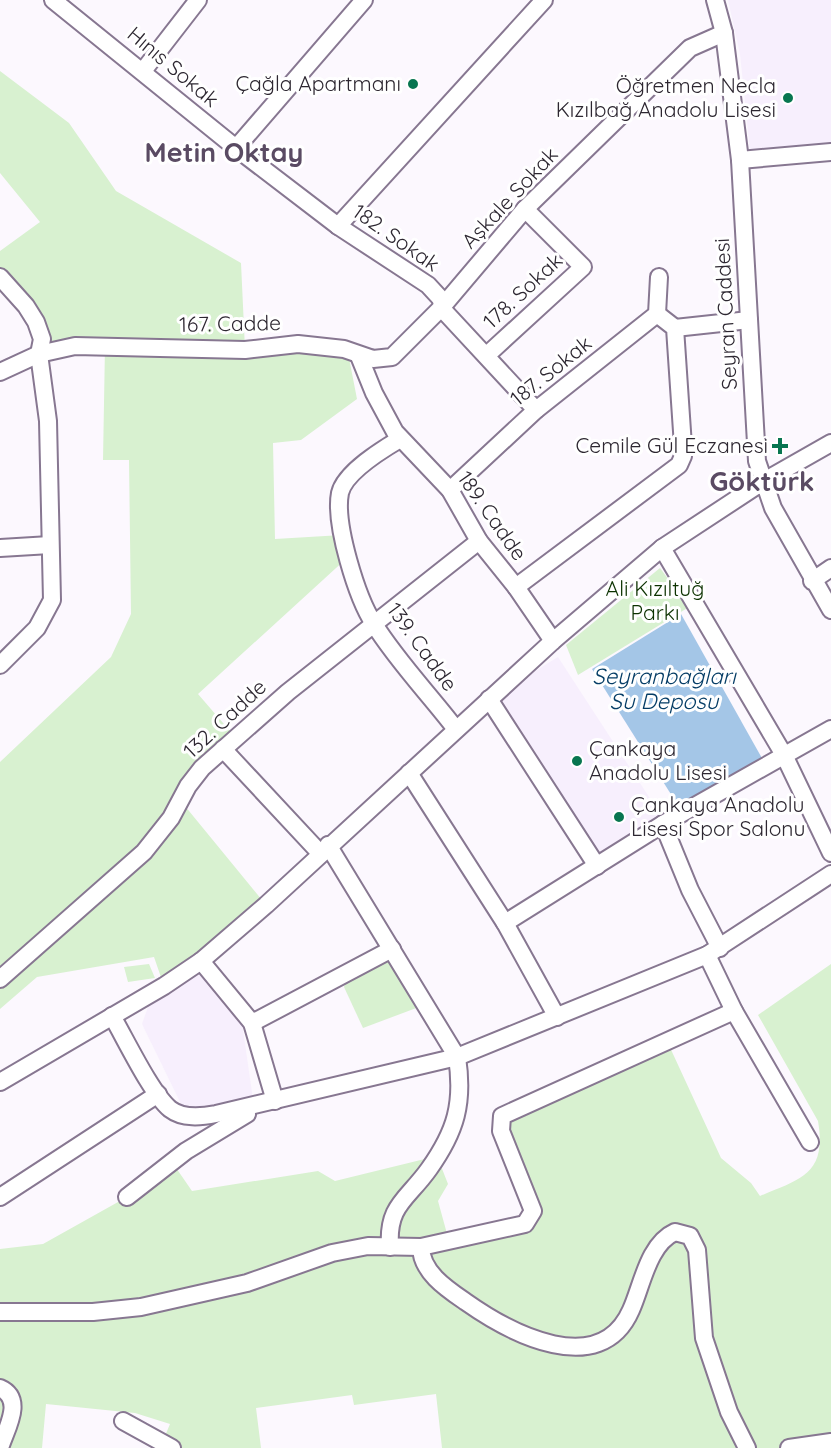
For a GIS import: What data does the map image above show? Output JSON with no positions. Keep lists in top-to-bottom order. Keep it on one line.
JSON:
{"streets":{"street":["Hınıs Sokak","Aşkale Sokak","182. Sokak","178. Sokak","Seyran Caddesi","167. Cadde","187. Sokak","189. Cadde","139. Cadde","132. Cadde"]},"crossings":[["Hınıs Sokak","182. Sokak"],["Aşkale Sokak","182. Sokak"],["Aşkale Sokak","178. Sokak"],["Aşkale Sokak","Seyran Caddesi"],["Aşkale Sokak","167. Cadde"],["182. Sokak","178. Sokak"],["182. Sokak","167. Cadde"],["182. Sokak","187. Sokak"],["167. Cadde","189. Cadde"],["187. Sokak","189. Cadde"],["189. Cadde","139. Cadde"],["189. Cadde","132. Cadde"],["139. Cadde","132. Cadde"]],"districts":["Metin Oktay","Göktürk"],"water":["Seyranbağları Su Deposu"],"parks":["Ali Kızıltuğ Parkı"],"places":{"other":["Çağla Apartmanı","Öğretmen Necla Kızılbağ Anadolu Lisesi","Çankaya Anadolu Lisesi","Çankaya Anadolu Lisesi Spor Salonu"],"health":["Cemile Gül Eczanesi"]}}
